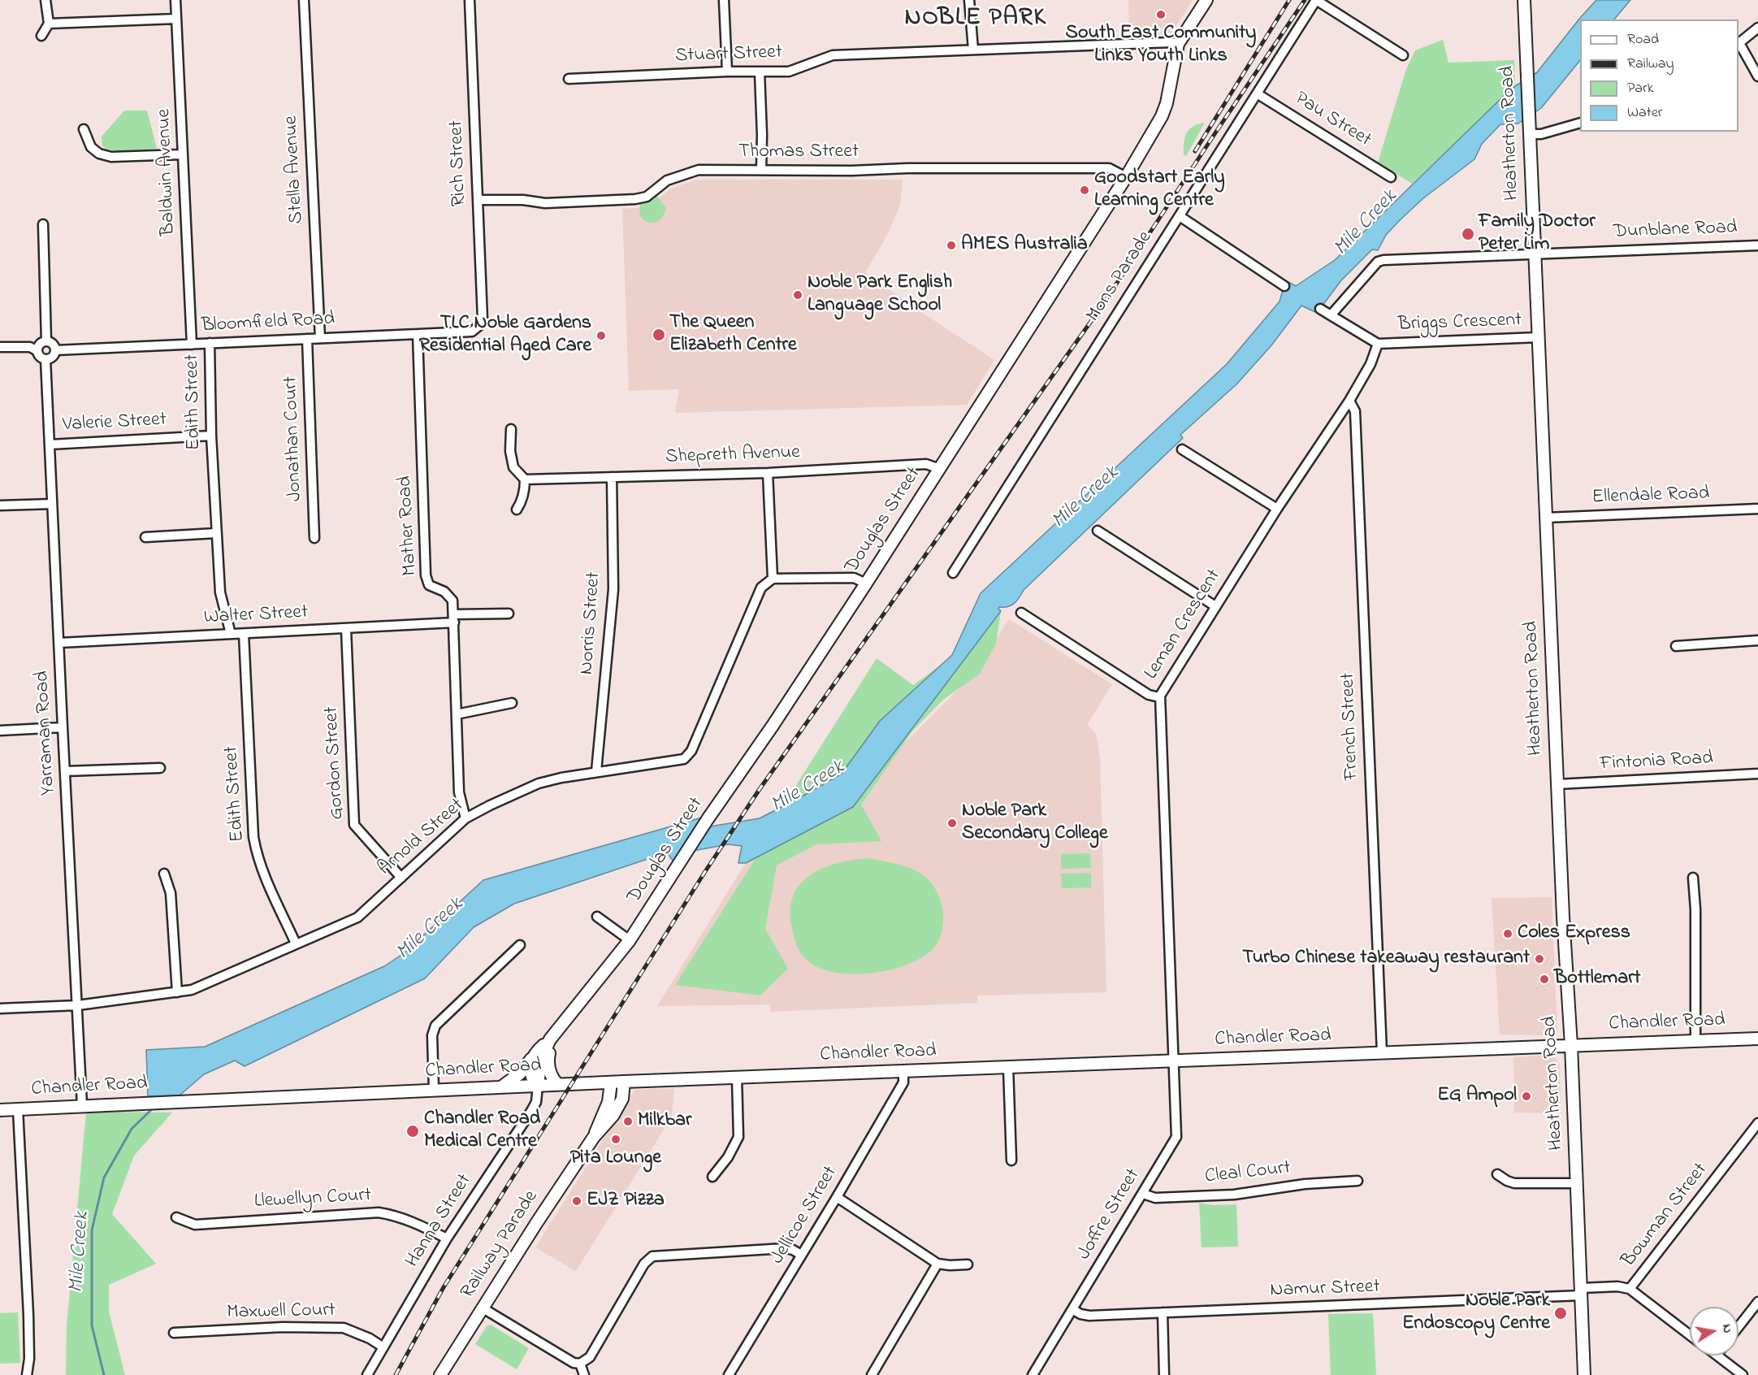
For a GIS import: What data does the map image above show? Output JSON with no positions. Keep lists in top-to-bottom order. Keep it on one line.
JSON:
{"streets":{"main road":["Heatherton Road","Douglas Street","Chandler Road","Railway Parade"],"street":["Stuart Street","Pau Street","Thomas Street","Rich Street","Stella Avenue","Baldwin Avenue","Dunblane Road","Mons Parade","Bloomfield Road","Briggs Crescent","Edith Street","Valerie Street","Jonathan Court","Shepreth Avenue","Ellendale Road","Mather Road","Walter Street","Norris Street","Leman Crescent","French Street","Yarraman Road","Fintonia Road","Gordon Street","Arnold Street","Cleal Court","Llewellyn Court","Joffre Street","Jellicoe Street","Bowman Street","Hanna Street","Namur Street","Maxwell Court"]},"crossings":[["Stuart Street","Douglas Street"],["Pau Street","Mons Parade"],["Heatherton Road","Dunblane Road"],["Heatherton Road","Briggs Crescent"],["Heatherton Road","Ellendale Road"],["Heatherton Road","Fintonia Road"],["Heatherton Road","Chandler Road"],["Heatherton Road","Bowman Street"],["Heatherton Road","Namur Street"],["Thomas Street","Rich Street"],["Thomas Street","Douglas Street"],["Rich Street","Bloomfield Road"],["Stella Avenue","Bloomfield Road"],["Baldwin Avenue","Bloomfield Road"],["Bloomfield Road","Edith Street"],["Bloomfield Road","Jonathan Court"],["Bloomfield Road","Mather Road"],["Bloomfield Road","Yarraman Road"],["Briggs Crescent","Leman Crescent"],["Edith Street","Valerie Street"],["Edith Street","Walter Street"],["Edith Street","Arnold Street"],["Valerie Street","Yarraman Road"],["Shepreth Avenue","Douglas Street"],["Shepreth Avenue","Norris Street"],["Douglas Street","Chandler Road"],["Douglas Street","Hanna Street"],["Mather Road","Walter Street"],["Mather Road","Arnold Street"],["Walter Street","Yarraman Road"],["Walter Street","Gordon Street"],["Norris Street","Arnold Street"],["Leman Crescent","French Street"],["Leman Crescent","Chandler Road"],["Leman Crescent","Joffre Street"],["French Street","Chandler Road"],["Yarraman Road","Arnold Street"],["Yarraman Road","Chandler Road"],["Gordon Street","Arnold Street"],["Chandler Road","Joffre Street"],["Chandler Road","Jellicoe Street"],["Chandler Road","Hanna Street"],["Chandler Road","Railway Parade"],["Cleal Court","Joffre Street"],["Llewellyn Court","Hanna Street"],["Joffre Street","Namur Street"],["Bowman Street","Namur Street"],["Hanna Street","Maxwell Court"]],"districts":["NOBLE PARK"],"water":["Mile Creek"],"places":["South East Community Links Youth Links","Goodstart Early Learning Centre","Family Doctor Peter Lim","AMES Australia","Noble Park English Language School","The Queen Elizabeth Centre","TLC Noble Gardens Residential Aged Care","Noble Park Secondary College","Coles Express","Turbo Chinese takeaway restaurant","Bottlemart","EG Ampol","Milkbar","Chandler Road Medical Centre","Pita Lounge","EJZ Pizza","Noble Park Endoscopy Centre"],"legend":["Road","Railway","Park","Water"],"north":"right"}
